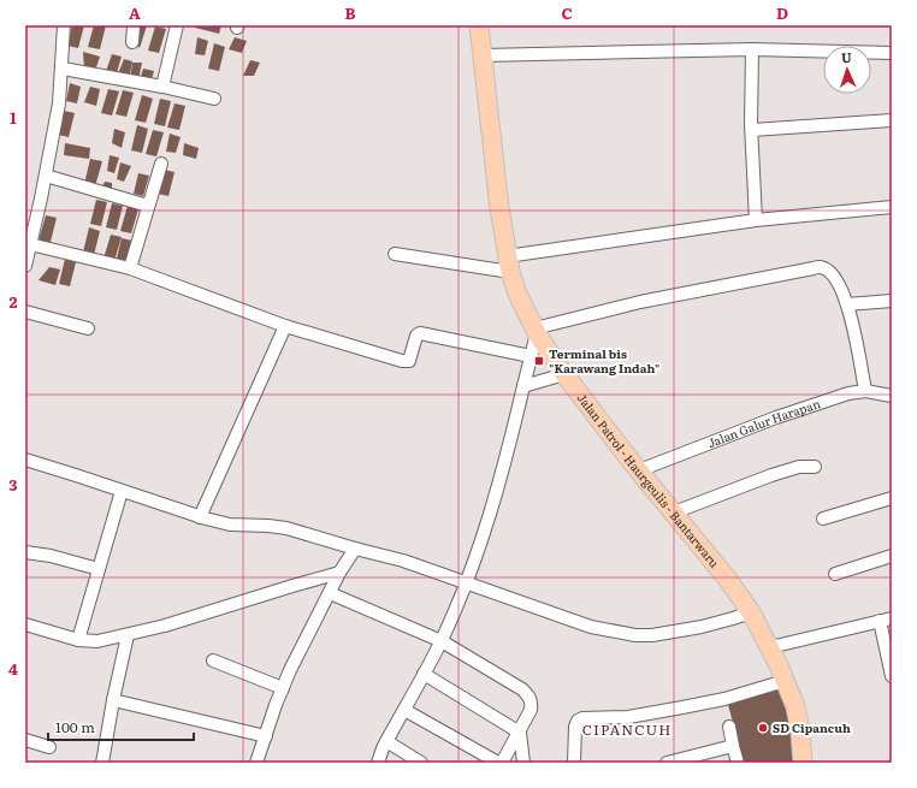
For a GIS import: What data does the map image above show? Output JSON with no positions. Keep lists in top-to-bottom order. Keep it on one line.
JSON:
{"streets":{"main road":["Jalan Patrol - Haurgeulis - Bantarwaru"],"street":["Jalan Galur Harapan"]},"crossings":[["Jalan Galur Harapan","Jalan Patrol - Haurgeulis - Bantarwaru"]],"districts":["CIPANCUH"],"places":{"transit":["Terminal bis \"Karawang Indah\""],"other":["SD Cipancuh"]},"scale_bar":"100 m","north":"top","grid":{"columns":["A","B","C","D"],"rows":["1","2","3","4"]}}
